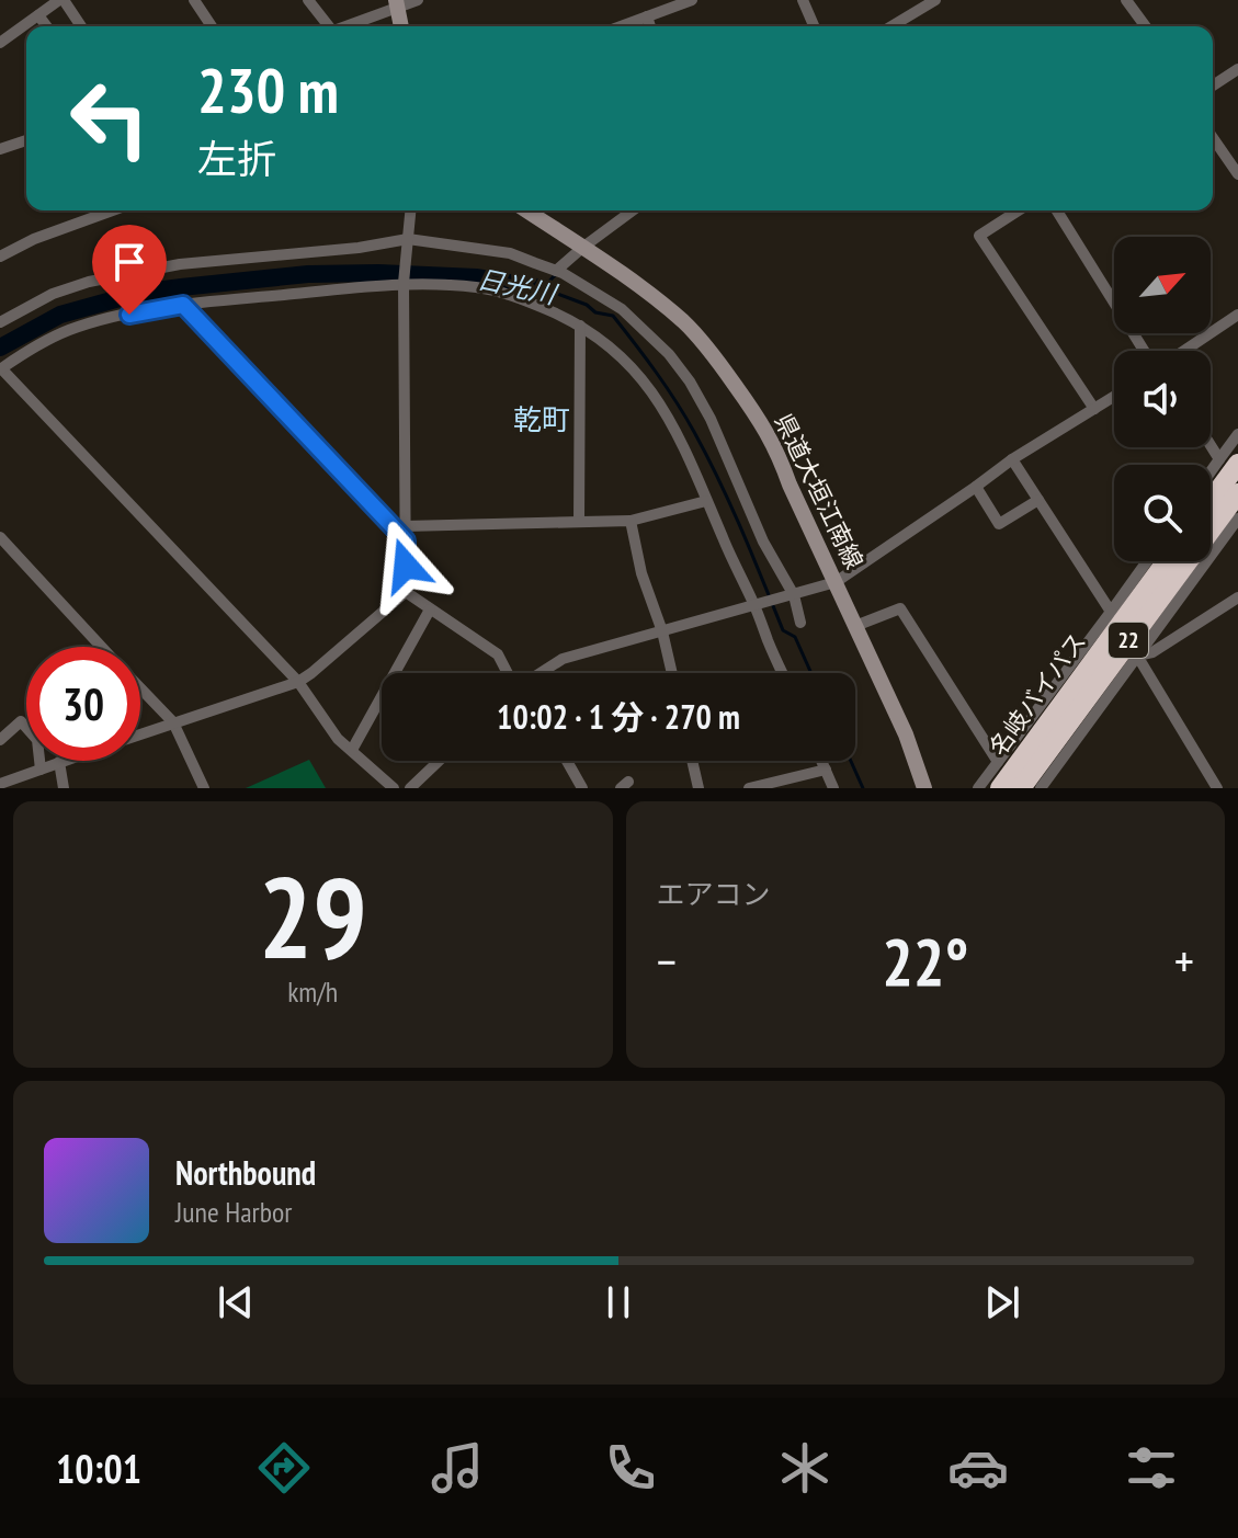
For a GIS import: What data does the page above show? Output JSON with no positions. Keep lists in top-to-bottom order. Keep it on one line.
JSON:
{"streets":{"highway":["22","名岐バイパス"],"main road":["県道大垣江南線"]},"districts":["乾町"],"water":["日光川"],"north":"top right","page":{"turn":["230 m","左折"],"limit":"30","trip":"10:02 · 1 分 · 270 m","tile":[["29","km/h"],"エアコン"],"heat":["−","22°","+"],"song":["Northbound","June Harbor"],"tabs":"10:01"}}
